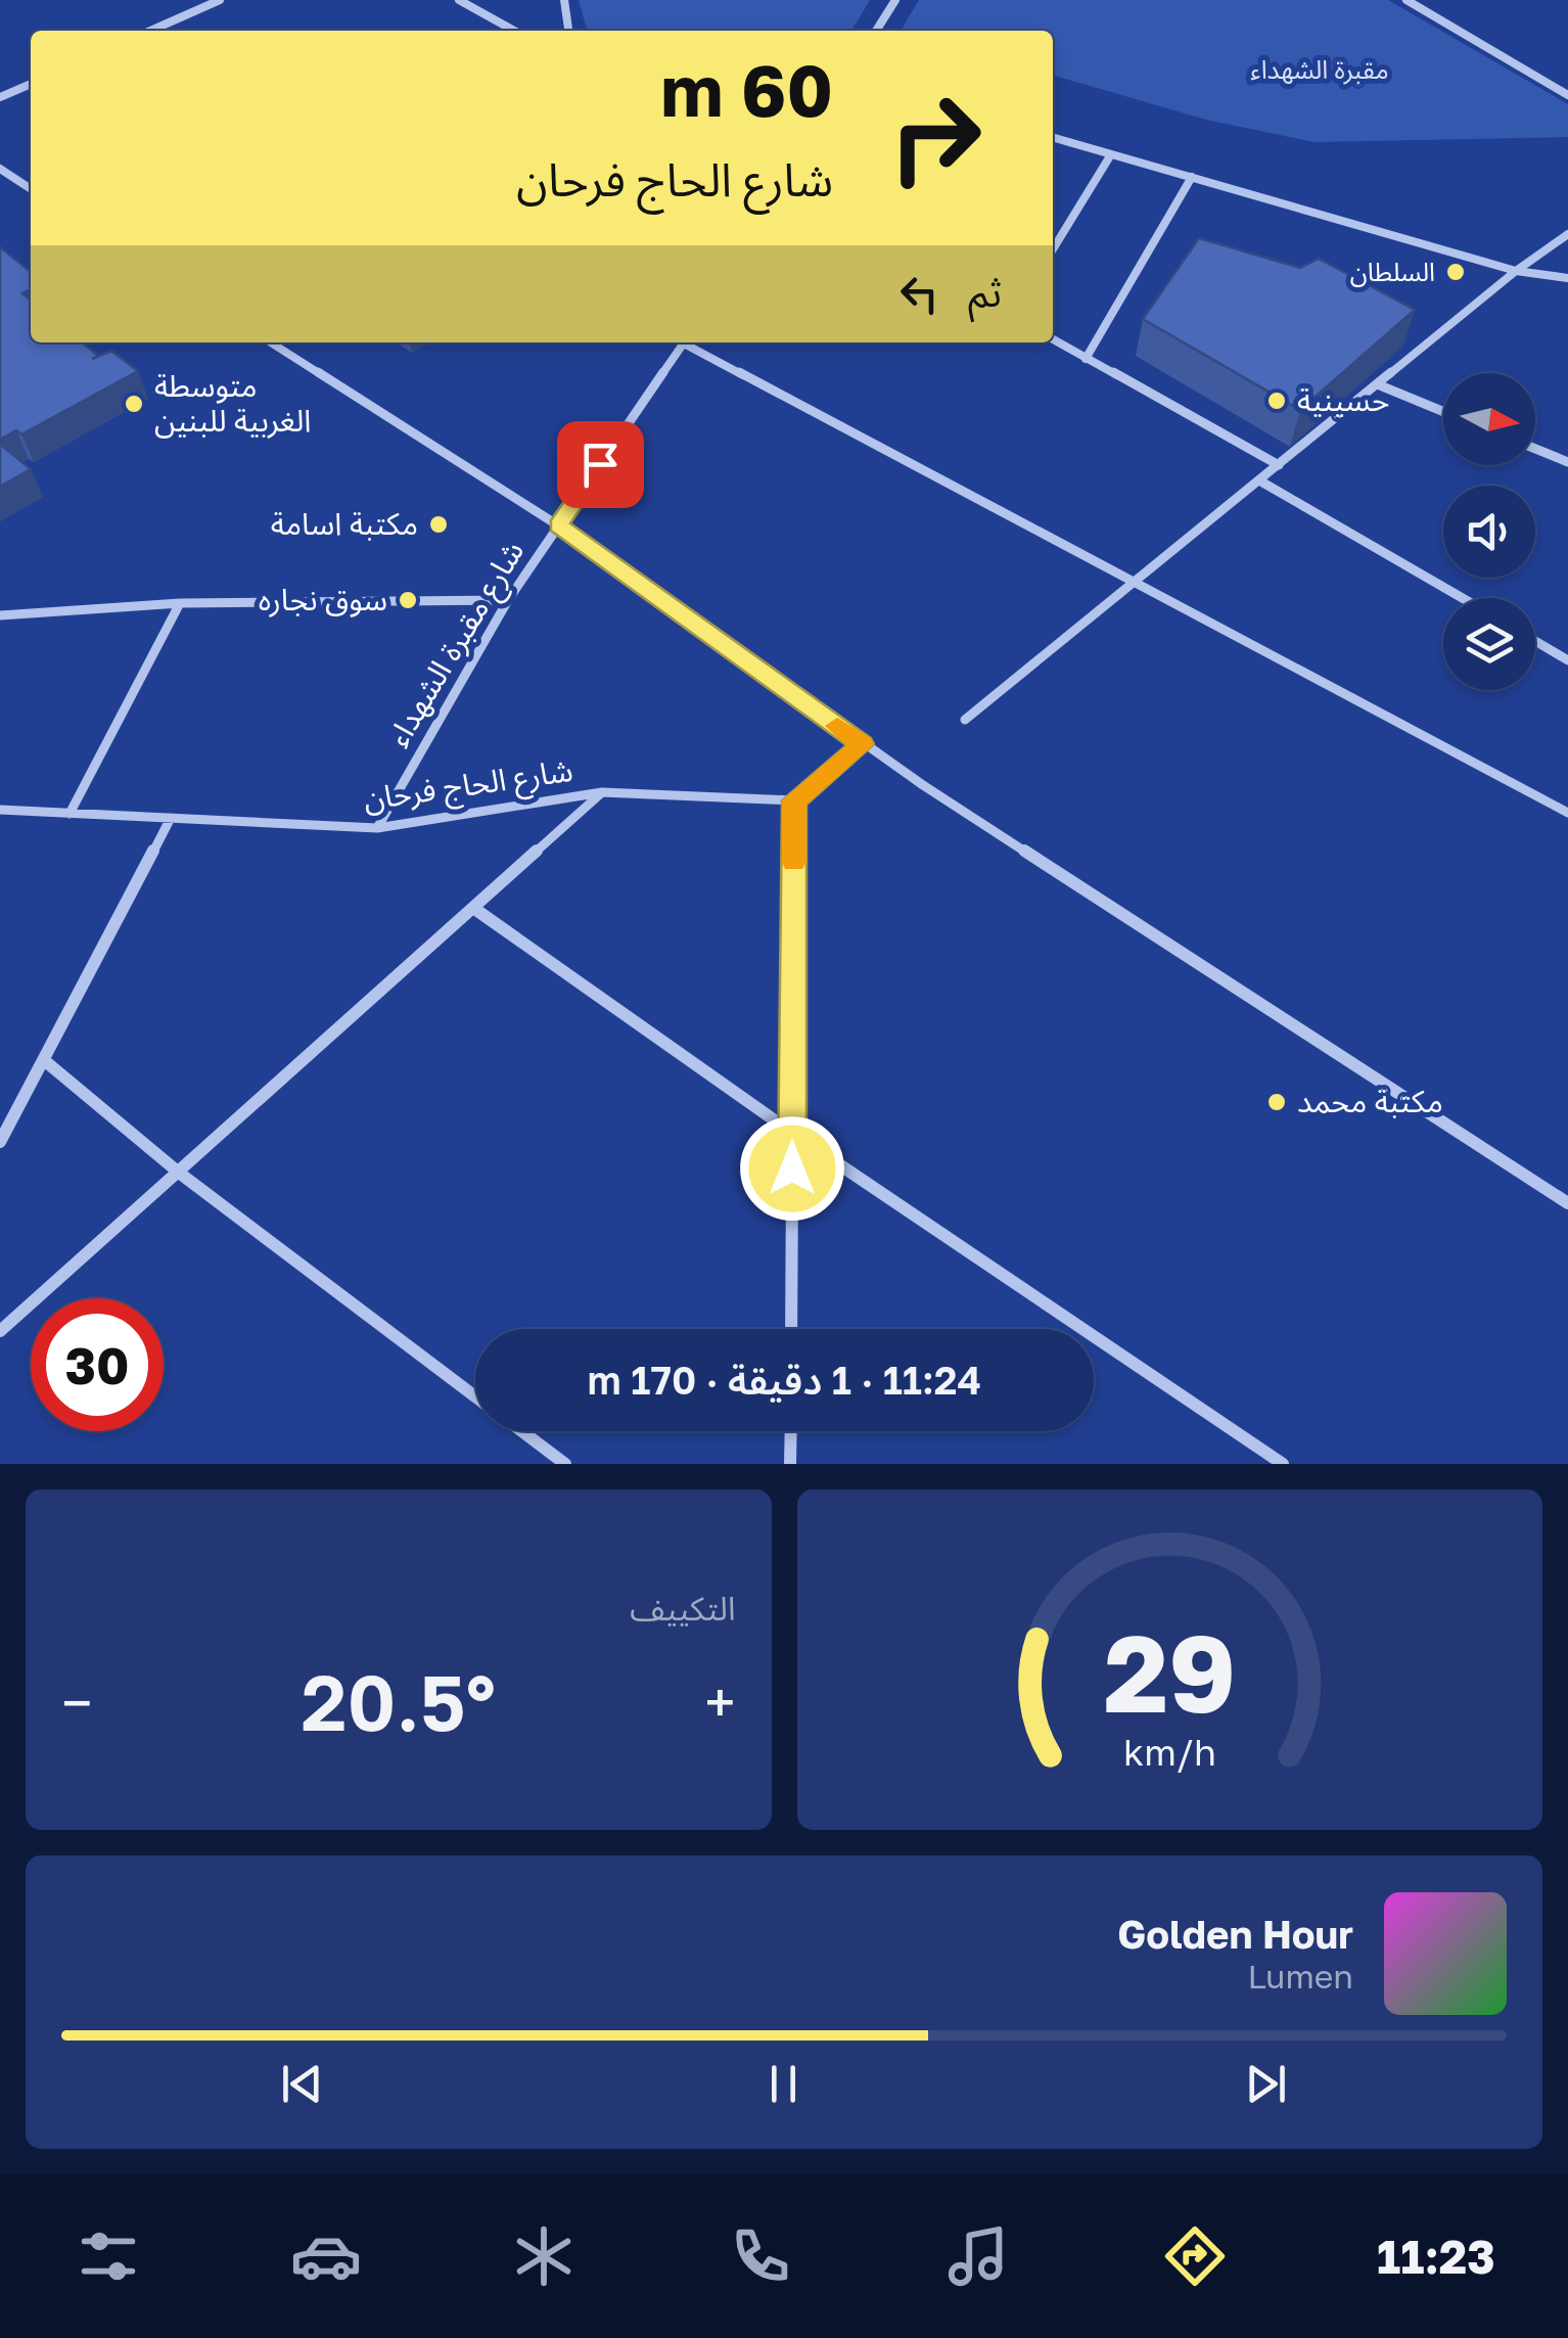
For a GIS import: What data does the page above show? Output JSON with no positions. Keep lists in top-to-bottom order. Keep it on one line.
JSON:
{"streets":{"street":["شارع مقبرة الشهداء","شارع الحاج فرحان"]},"crossings":[["شارع مقبرة الشهداء","شارع الحاج فرحان"]],"parks":["مقبرة الشهداء"],"places":["السلطان","حسينية","متوسطة الغربية للبنين","مكتبة اسامة","سوق نجاره","مكتبة محمد"],"north":"right","page":{"turn":["60 m","شارع الحاج فرحان"],"then":"ثم","limit":"30","trip":"11:24 · 1 دقيقة · 170 m","tile":"التكييف","heat":["−","20.5°","+"],"song":["Golden Hour","Lumen"],"tabs":"11:23","gauge":["29","km/h"]}}
